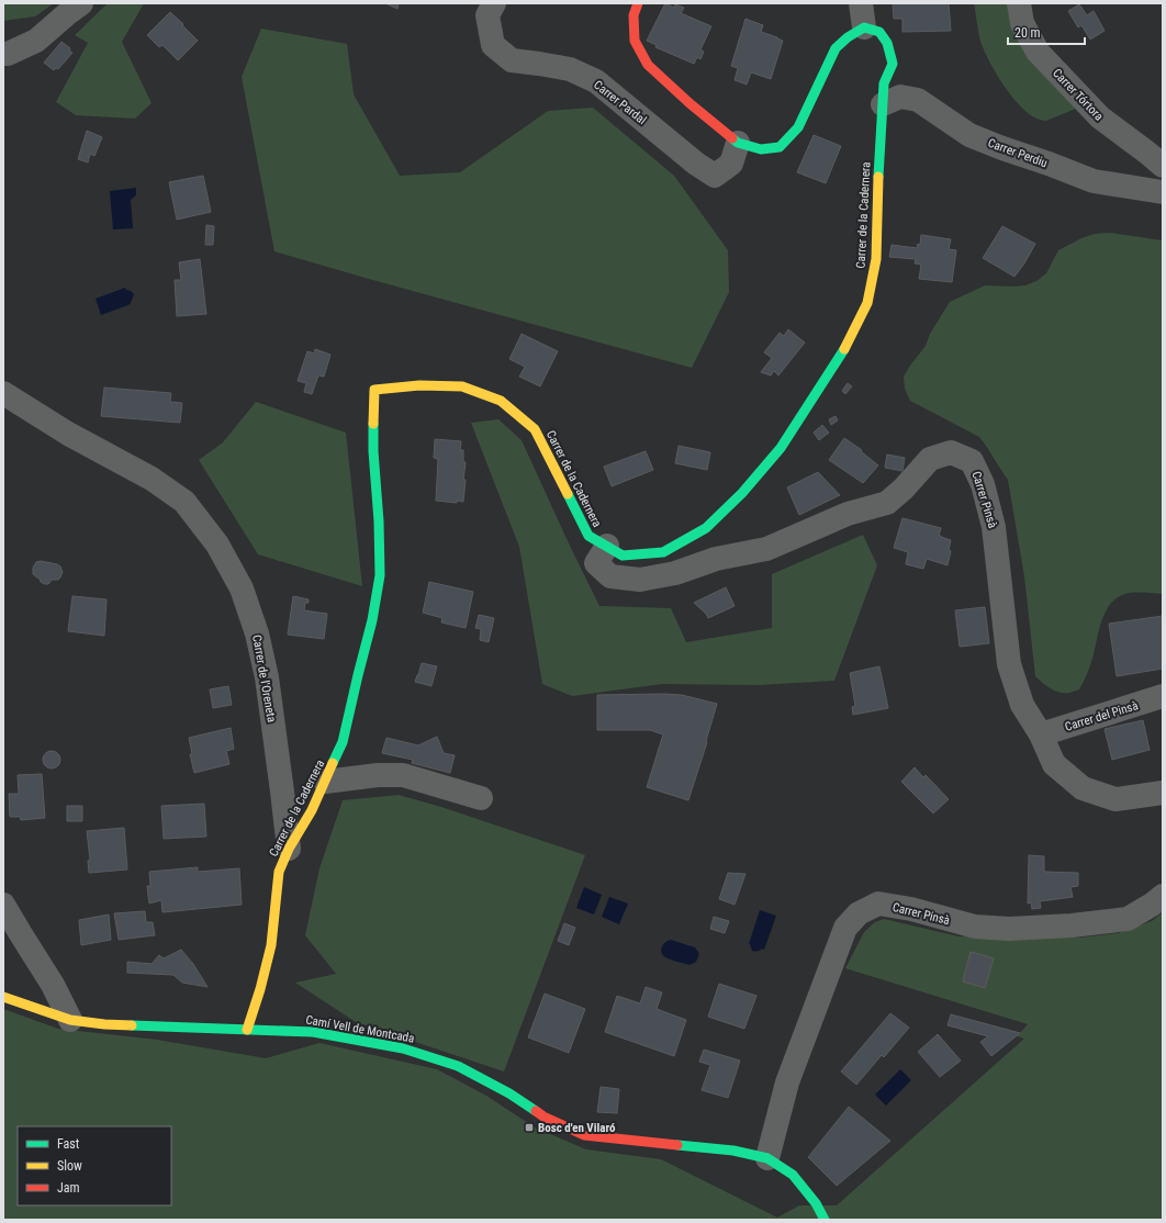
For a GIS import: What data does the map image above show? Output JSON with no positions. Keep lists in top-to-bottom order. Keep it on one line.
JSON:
{"streets":{"street":["Carrer Tórtora","Carrer Pardal","Carrer Perdiu","Carrer de la Cadernera","Carrer Pinsà","Carrer de l'Oreneta","Carrer del Pinsà","Camí Vell de Montcada"]},"crossings":[["Carrer Perdiu","Carrer de la Cadernera"],["Carrer de la Cadernera","Carrer Pinsà"],["Carrer de la Cadernera","Carrer de l'Oreneta"],["Carrer de la Cadernera","Camí Vell de Montcada"],["Carrer Pinsà","Carrer del Pinsà"],["Carrer Pinsà","Camí Vell de Montcada"]],"places":{"transit":["Bosc d'en Vilaró"]},"legend":["Fast","Slow","Jam"],"scale_bar":"20 m"}
